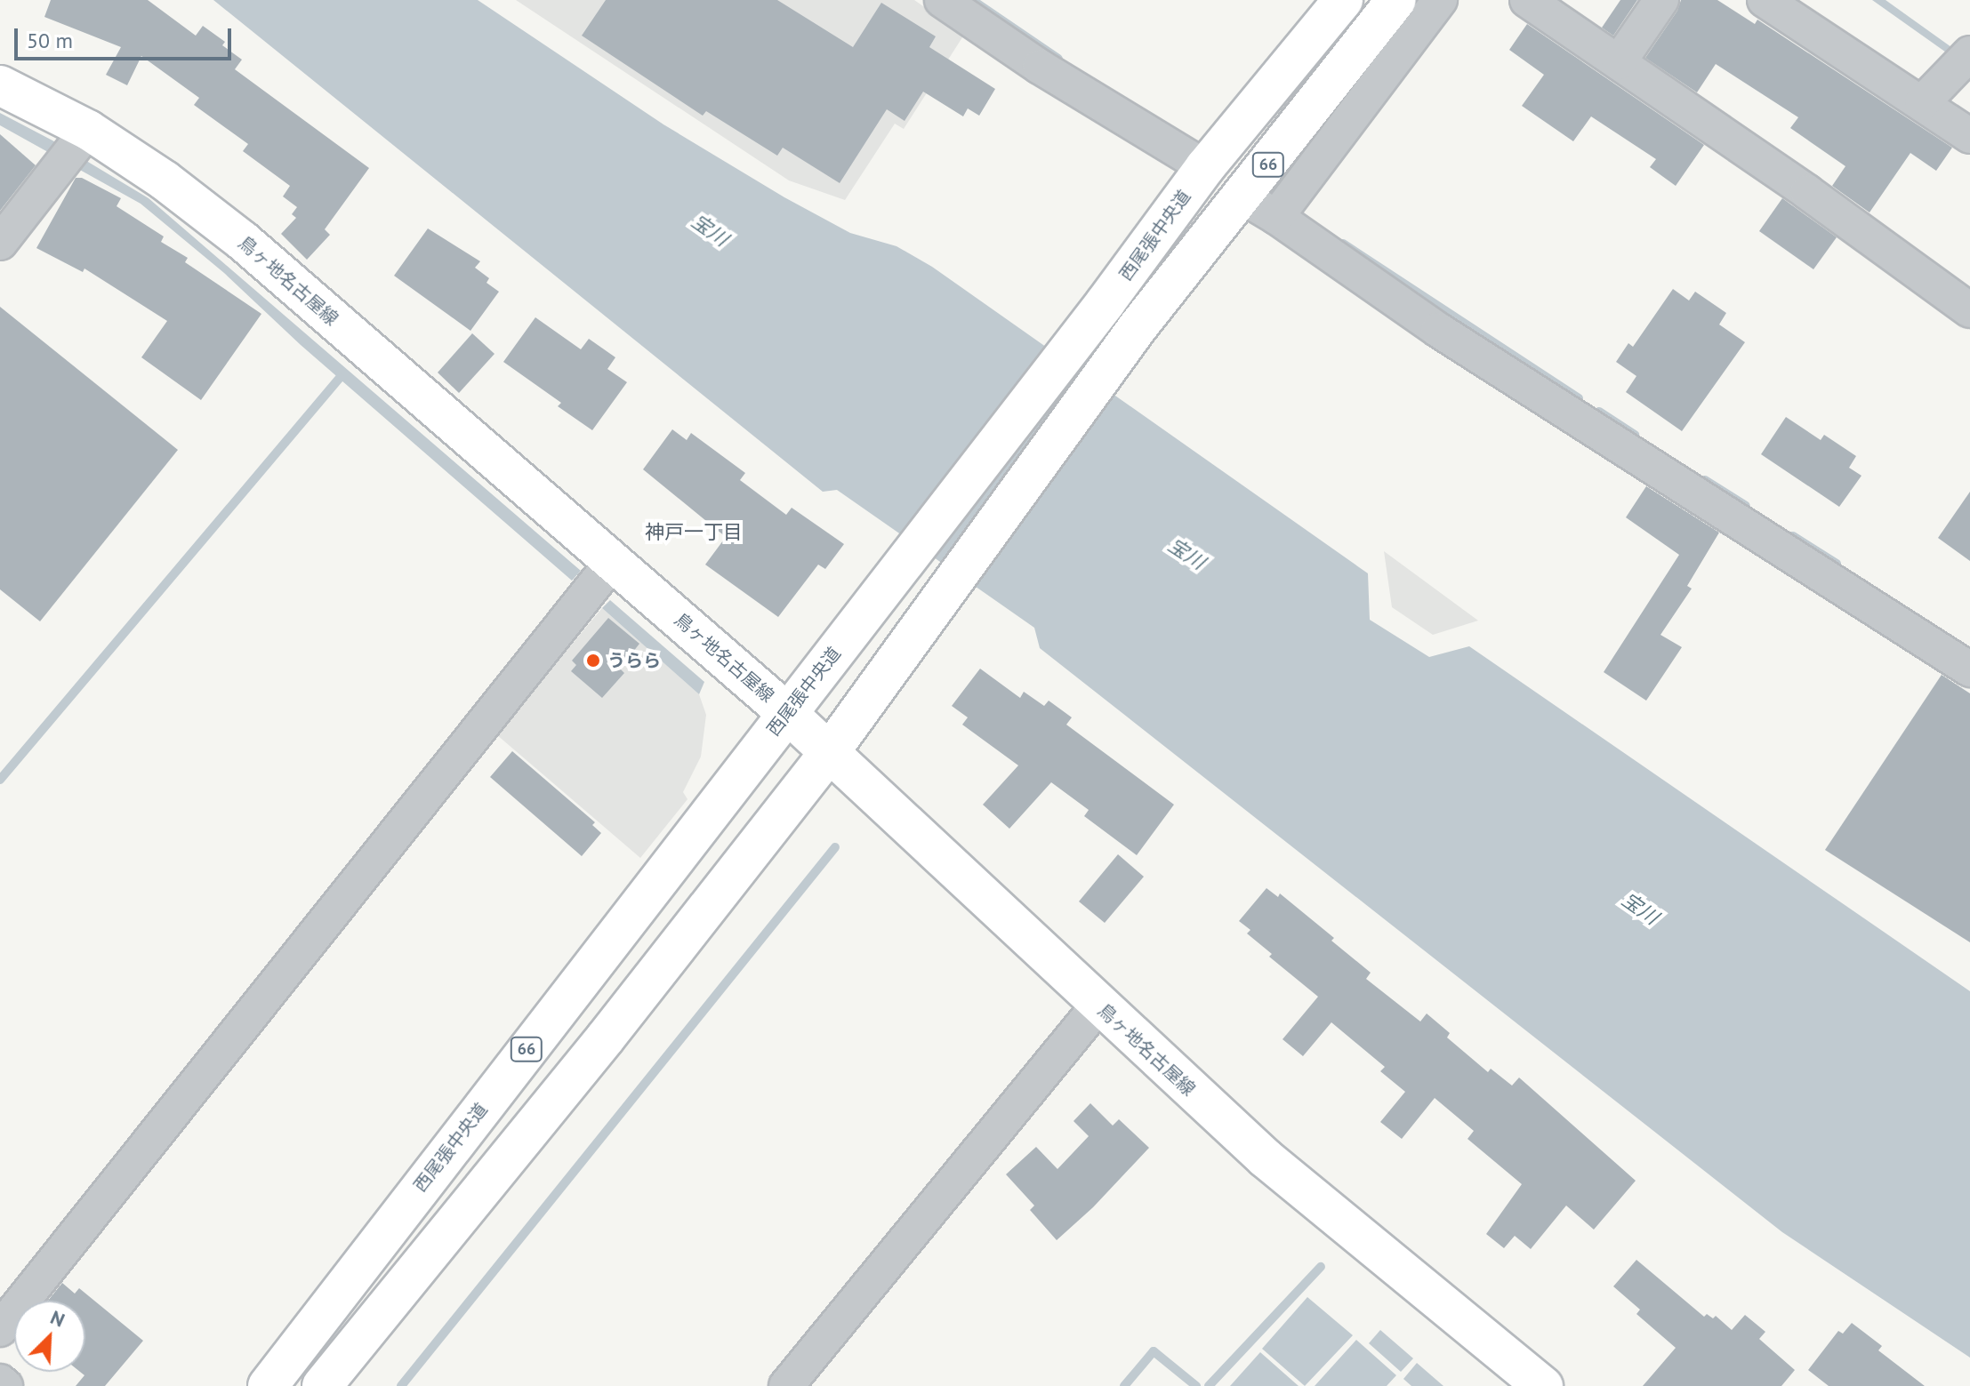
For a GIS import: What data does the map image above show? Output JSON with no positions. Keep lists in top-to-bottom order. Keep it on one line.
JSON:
{"streets":{"main road":["66","西尾張中央道","鳥ヶ地名古屋線"]},"crossings":[["66","鳥ヶ地名古屋線"],["西尾張中央道","鳥ヶ地名古屋線"]],"districts":["神戸一丁目"],"water":["宝川"],"places":["うらら"],"scale_bar":"50 m","north":"top right"}
